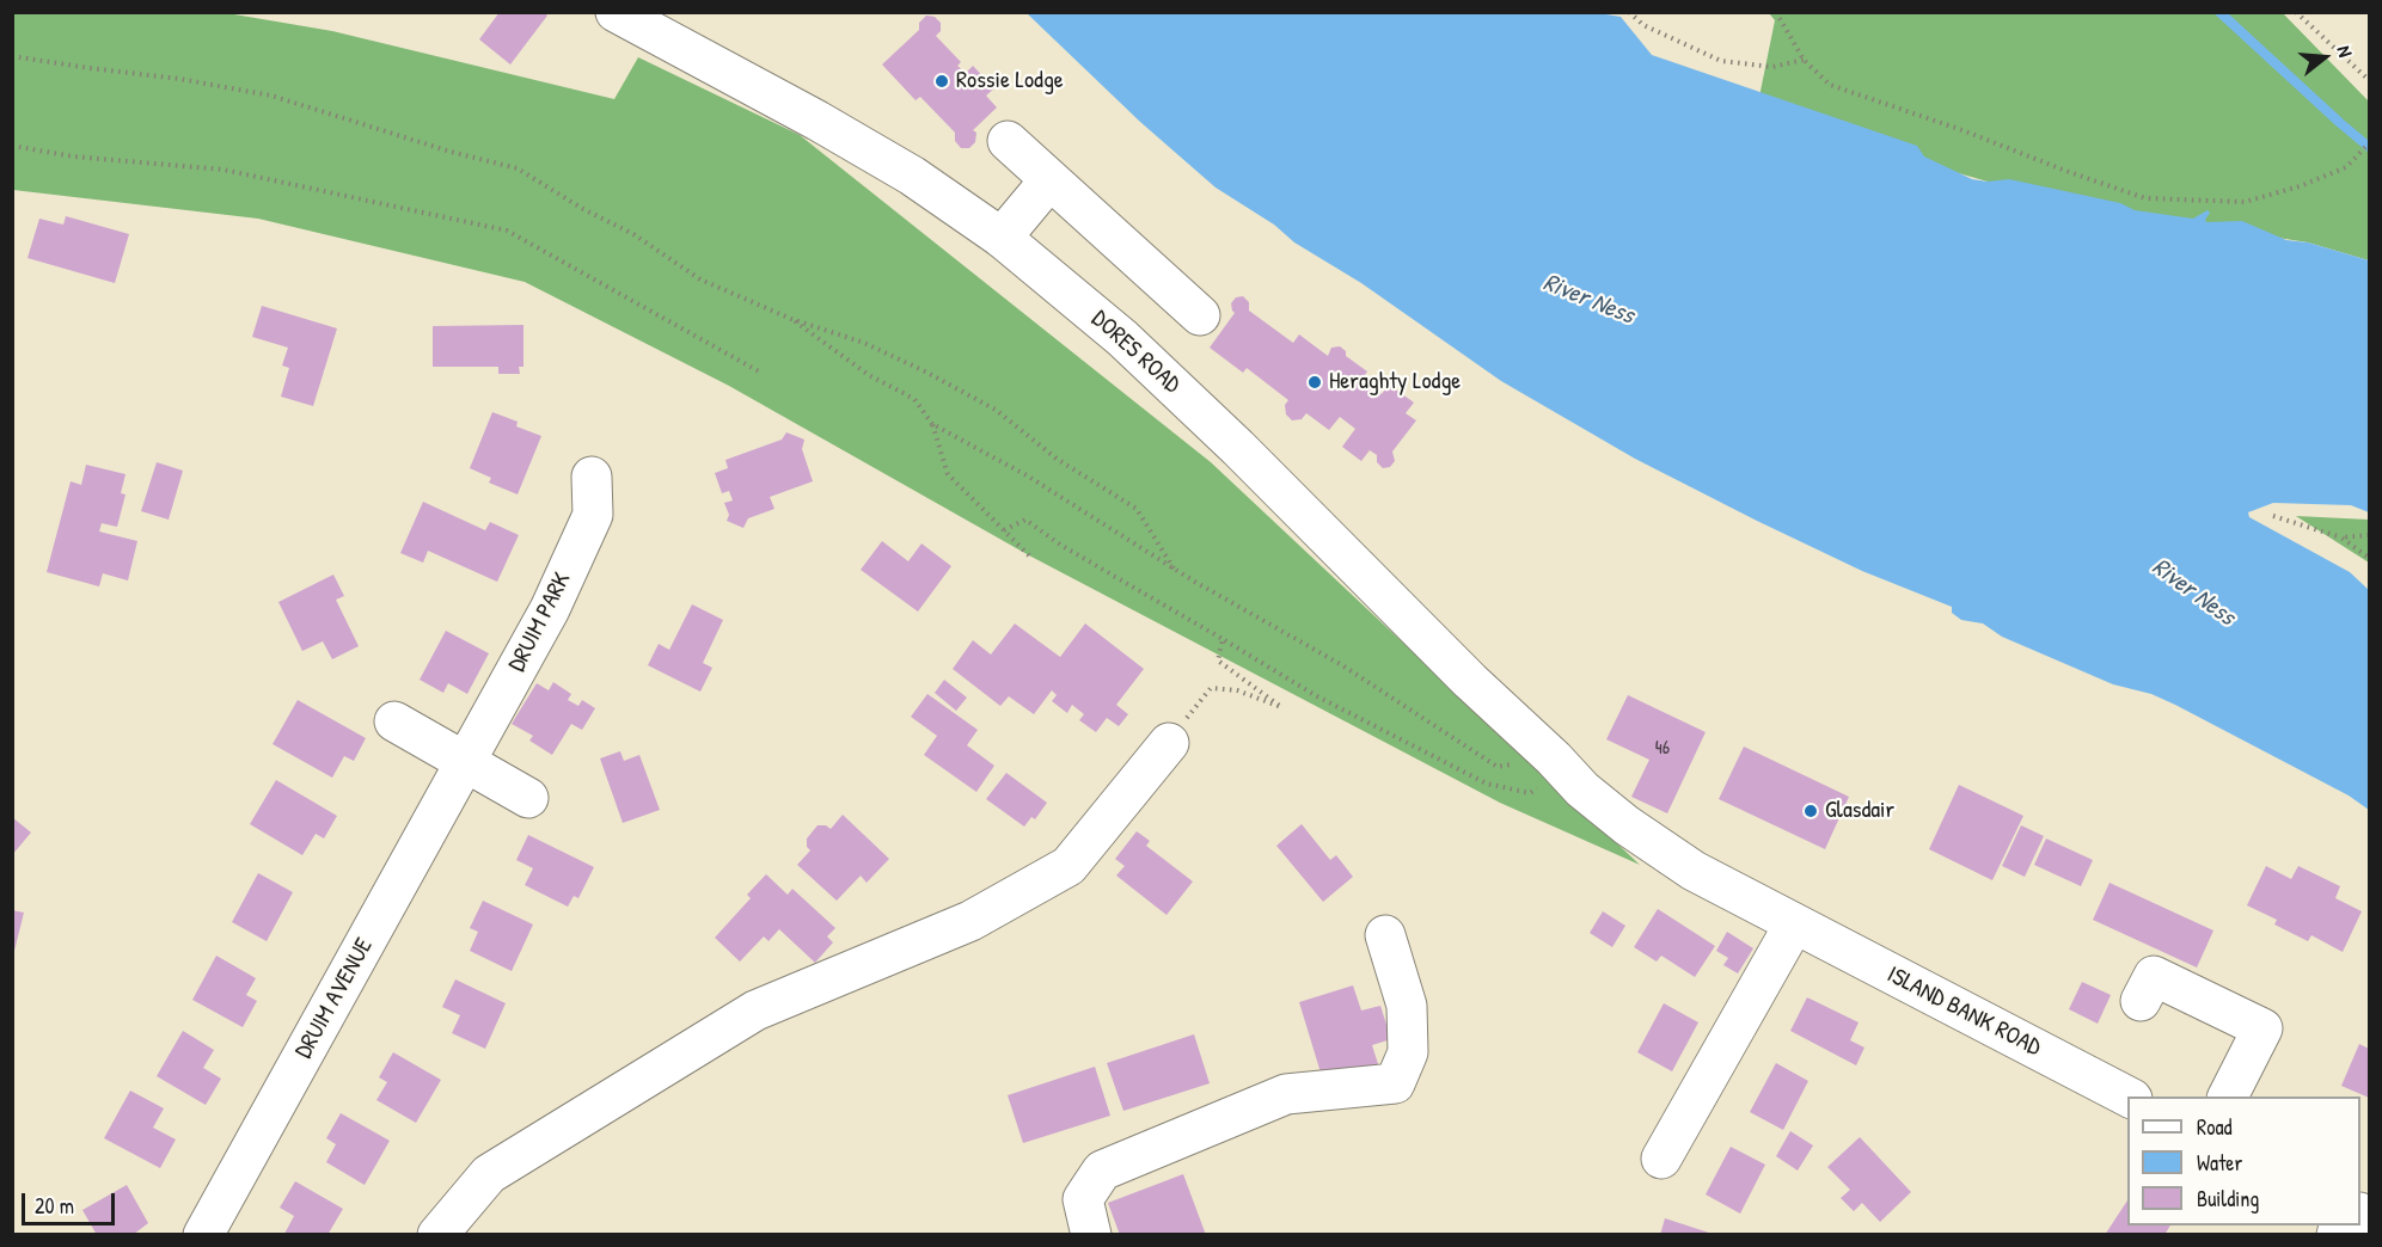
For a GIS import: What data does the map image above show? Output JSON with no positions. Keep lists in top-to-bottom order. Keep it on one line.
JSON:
{"streets":{"street":["DORES ROAD","DRUIM PARK","DRUIM AVENUE","ISLAND BANK ROAD"]},"crossings":[["DORES ROAD","ISLAND BANK ROAD"],["DRUIM PARK","DRUIM AVENUE"]],"water":["River Ness"],"places":["Rossie Lodge","Heraghty Lodge","Glasdair"],"house_numbers":["46"],"legend":["Road","Water","Building"],"scale_bar":"20 m","north":"right"}
